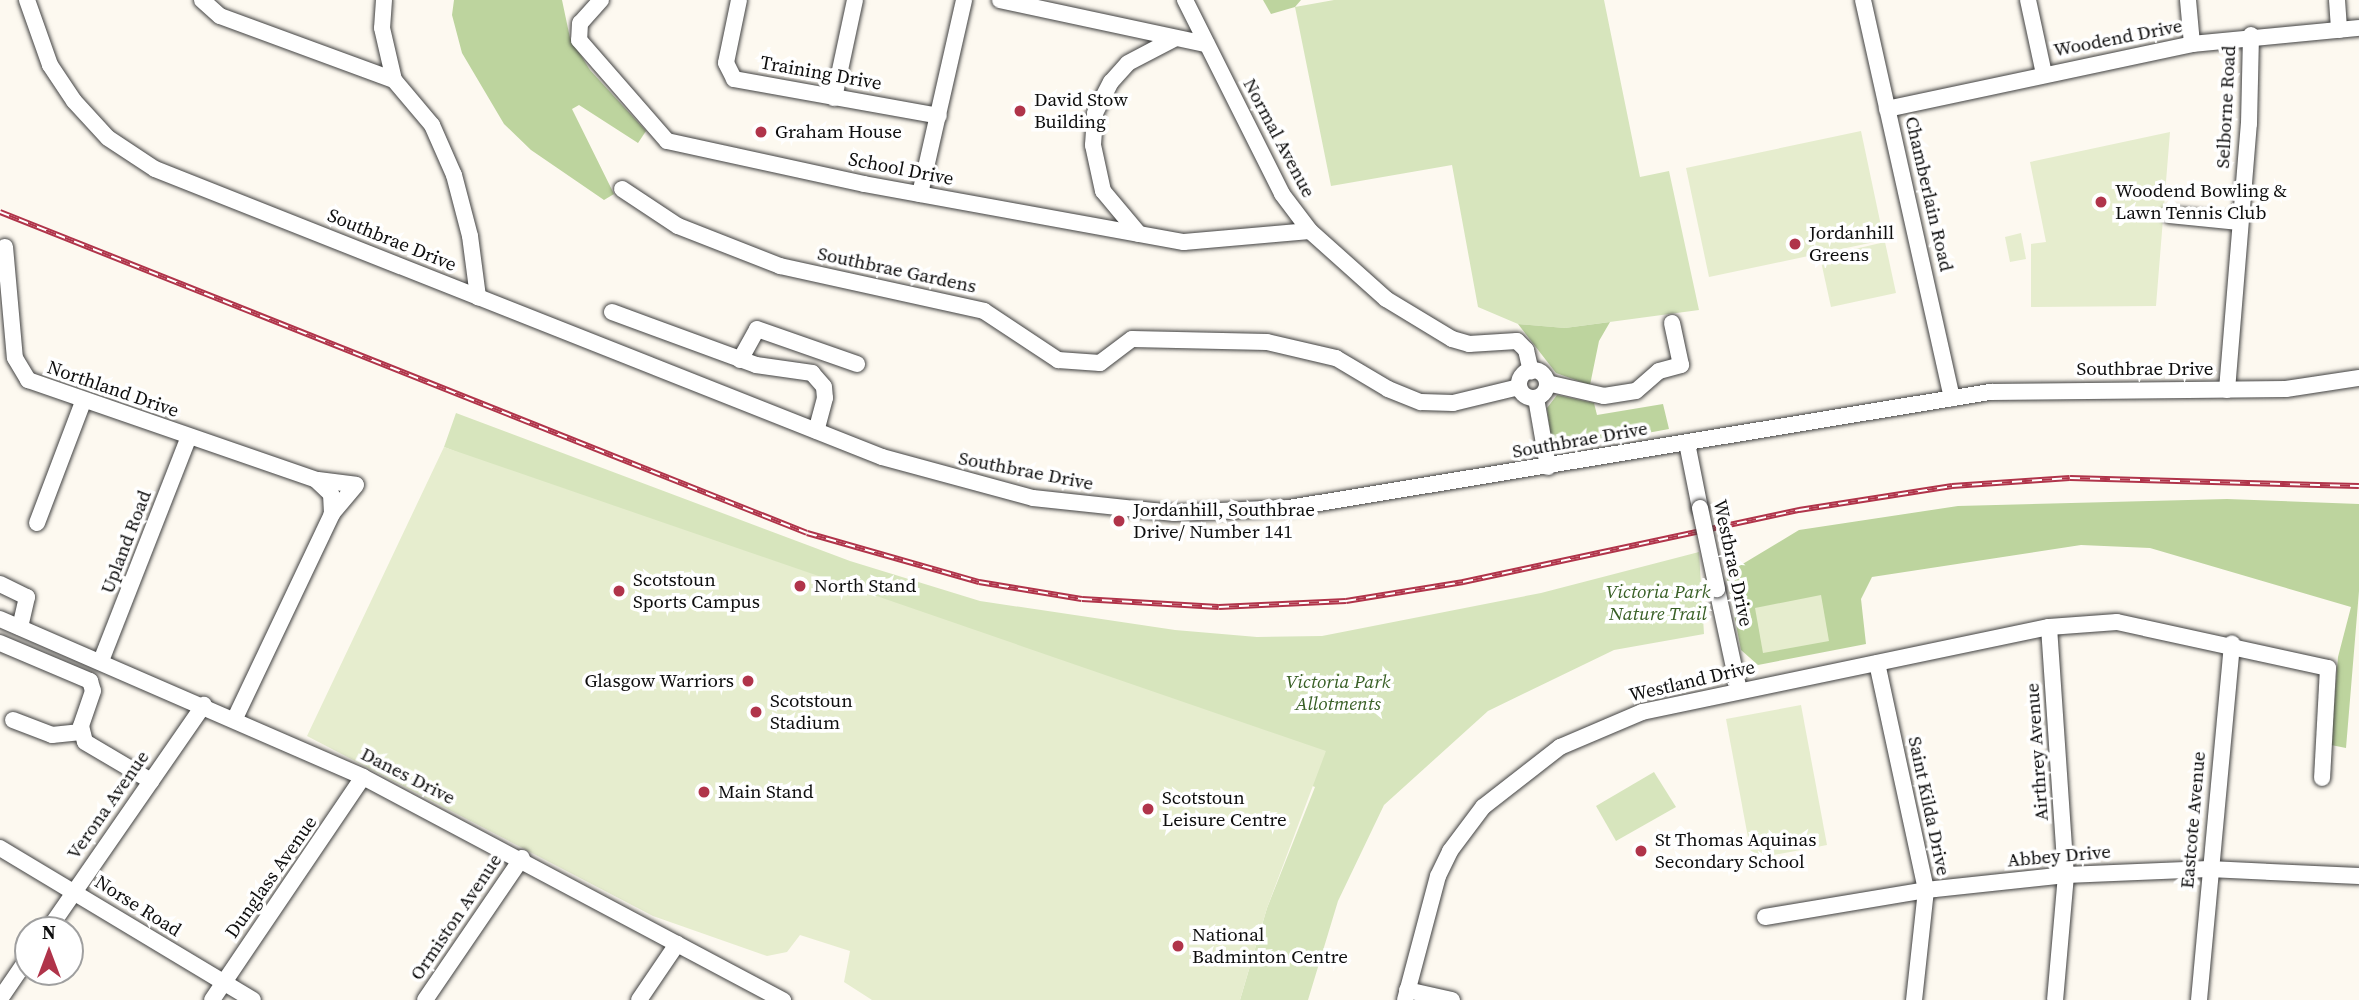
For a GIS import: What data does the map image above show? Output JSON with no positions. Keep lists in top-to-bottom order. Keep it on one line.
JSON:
{"streets":{"street":["Woodend Drive","Training Drive","Selborne Road","Normal Avenue","School Drive","Chamberlain Road","Southbrae Drive","Southbrae Gardens","Northland Drive","Upland Road","Westbrae Drive","Westland Drive","Airthrey Avenue","Danes Drive","Verona Avenue","Saint Kilda Drive","Eastcote Avenue","Abbey Drive","Dunglass Avenue","Norse Road","Ormiston Avenue"]},"crossings":[["Woodend Drive","Selborne Road"],["Woodend Drive","Chamberlain Road"],["Selborne Road","Southbrae Drive"],["Normal Avenue","School Drive"],["Normal Avenue","Southbrae Gardens"],["Chamberlain Road","Southbrae Drive"],["Southbrae Drive","Westbrae Drive"],["Northland Drive","Upland Road"],["Northland Drive","Danes Drive"],["Upland Road","Danes Drive"],["Westbrae Drive","Westland Drive"],["Westland Drive","Airthrey Avenue"],["Westland Drive","Saint Kilda Drive"],["Westland Drive","Eastcote Avenue"],["Airthrey Avenue","Abbey Drive"],["Danes Drive","Verona Avenue"],["Danes Drive","Dunglass Avenue"],["Danes Drive","Ormiston Avenue"],["Verona Avenue","Norse Road"],["Saint Kilda Drive","Abbey Drive"],["Eastcote Avenue","Abbey Drive"],["Dunglass Avenue","Norse Road"]],"parks":["Victoria Park Nature Trail","Victoria Park Allotments"],"places":["David Stow Building","Graham House","Woodend Bowling & Lawn Tennis Club","Jordanhill Greens","Jordanhill, Southbrae Drive/ Number 141","North Stand","Scotstoun Sports Campus","Glasgow Warriors","Scotstoun Stadium","Main Stand","Scotstoun Leisure Centre","St Thomas Aquinas Secondary School","National Badminton Centre"],"north":"top"}
